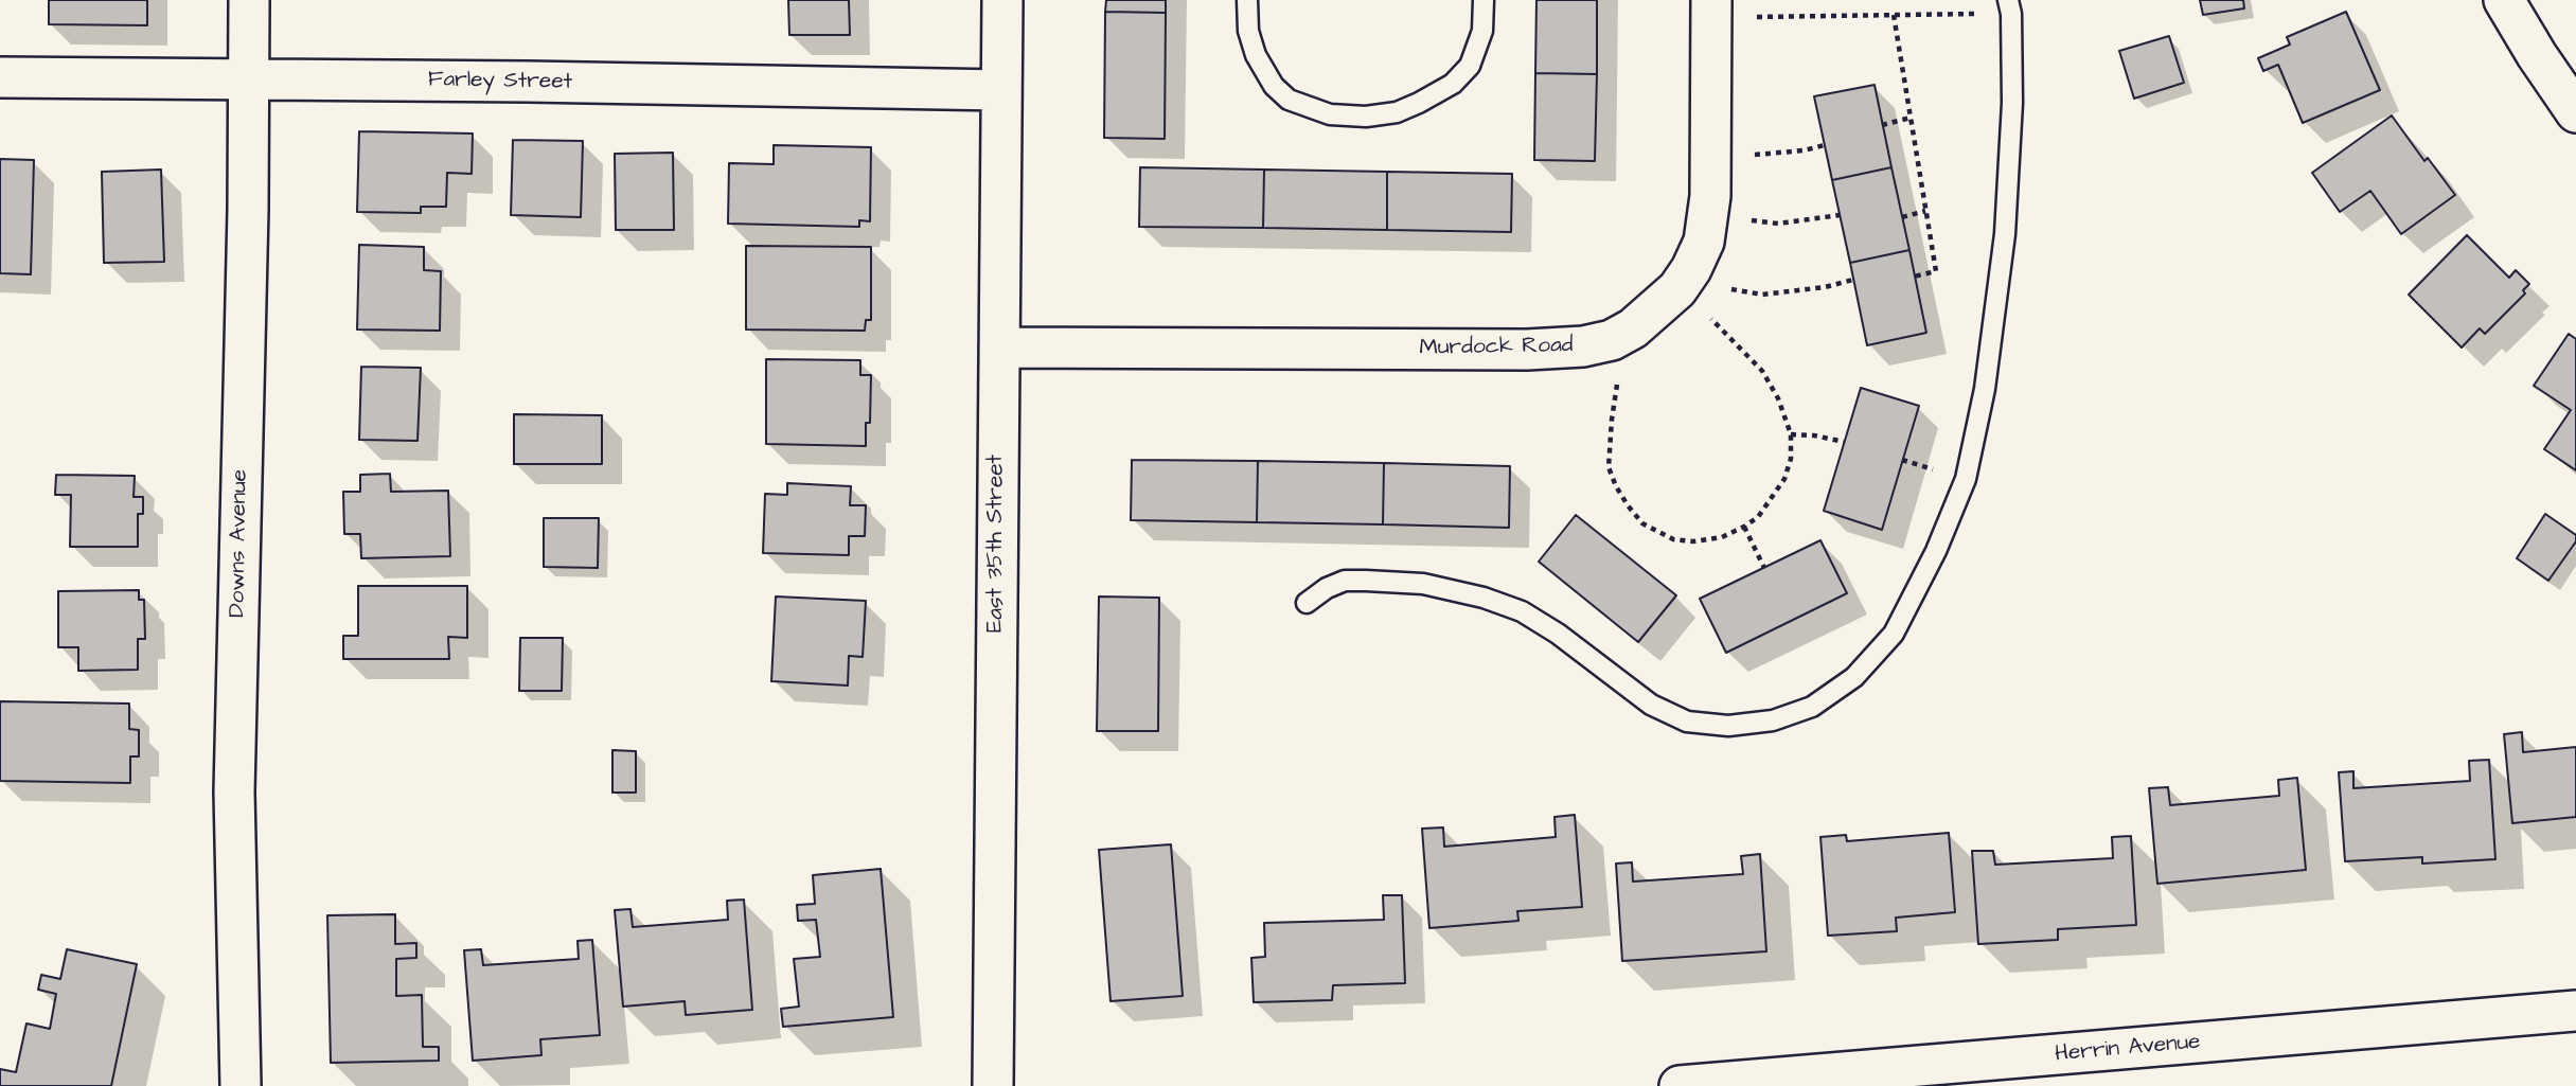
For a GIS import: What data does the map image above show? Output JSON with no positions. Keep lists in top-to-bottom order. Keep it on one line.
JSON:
{"streets":{"street":["Farley Street","Murdock Road","Downs Avenue","East 35th Street","Herrin Avenue"]},"crossings":[["Farley Street","Downs Avenue"],["Farley Street","East 35th Street"],["Murdock Road","East 35th Street"]]}
